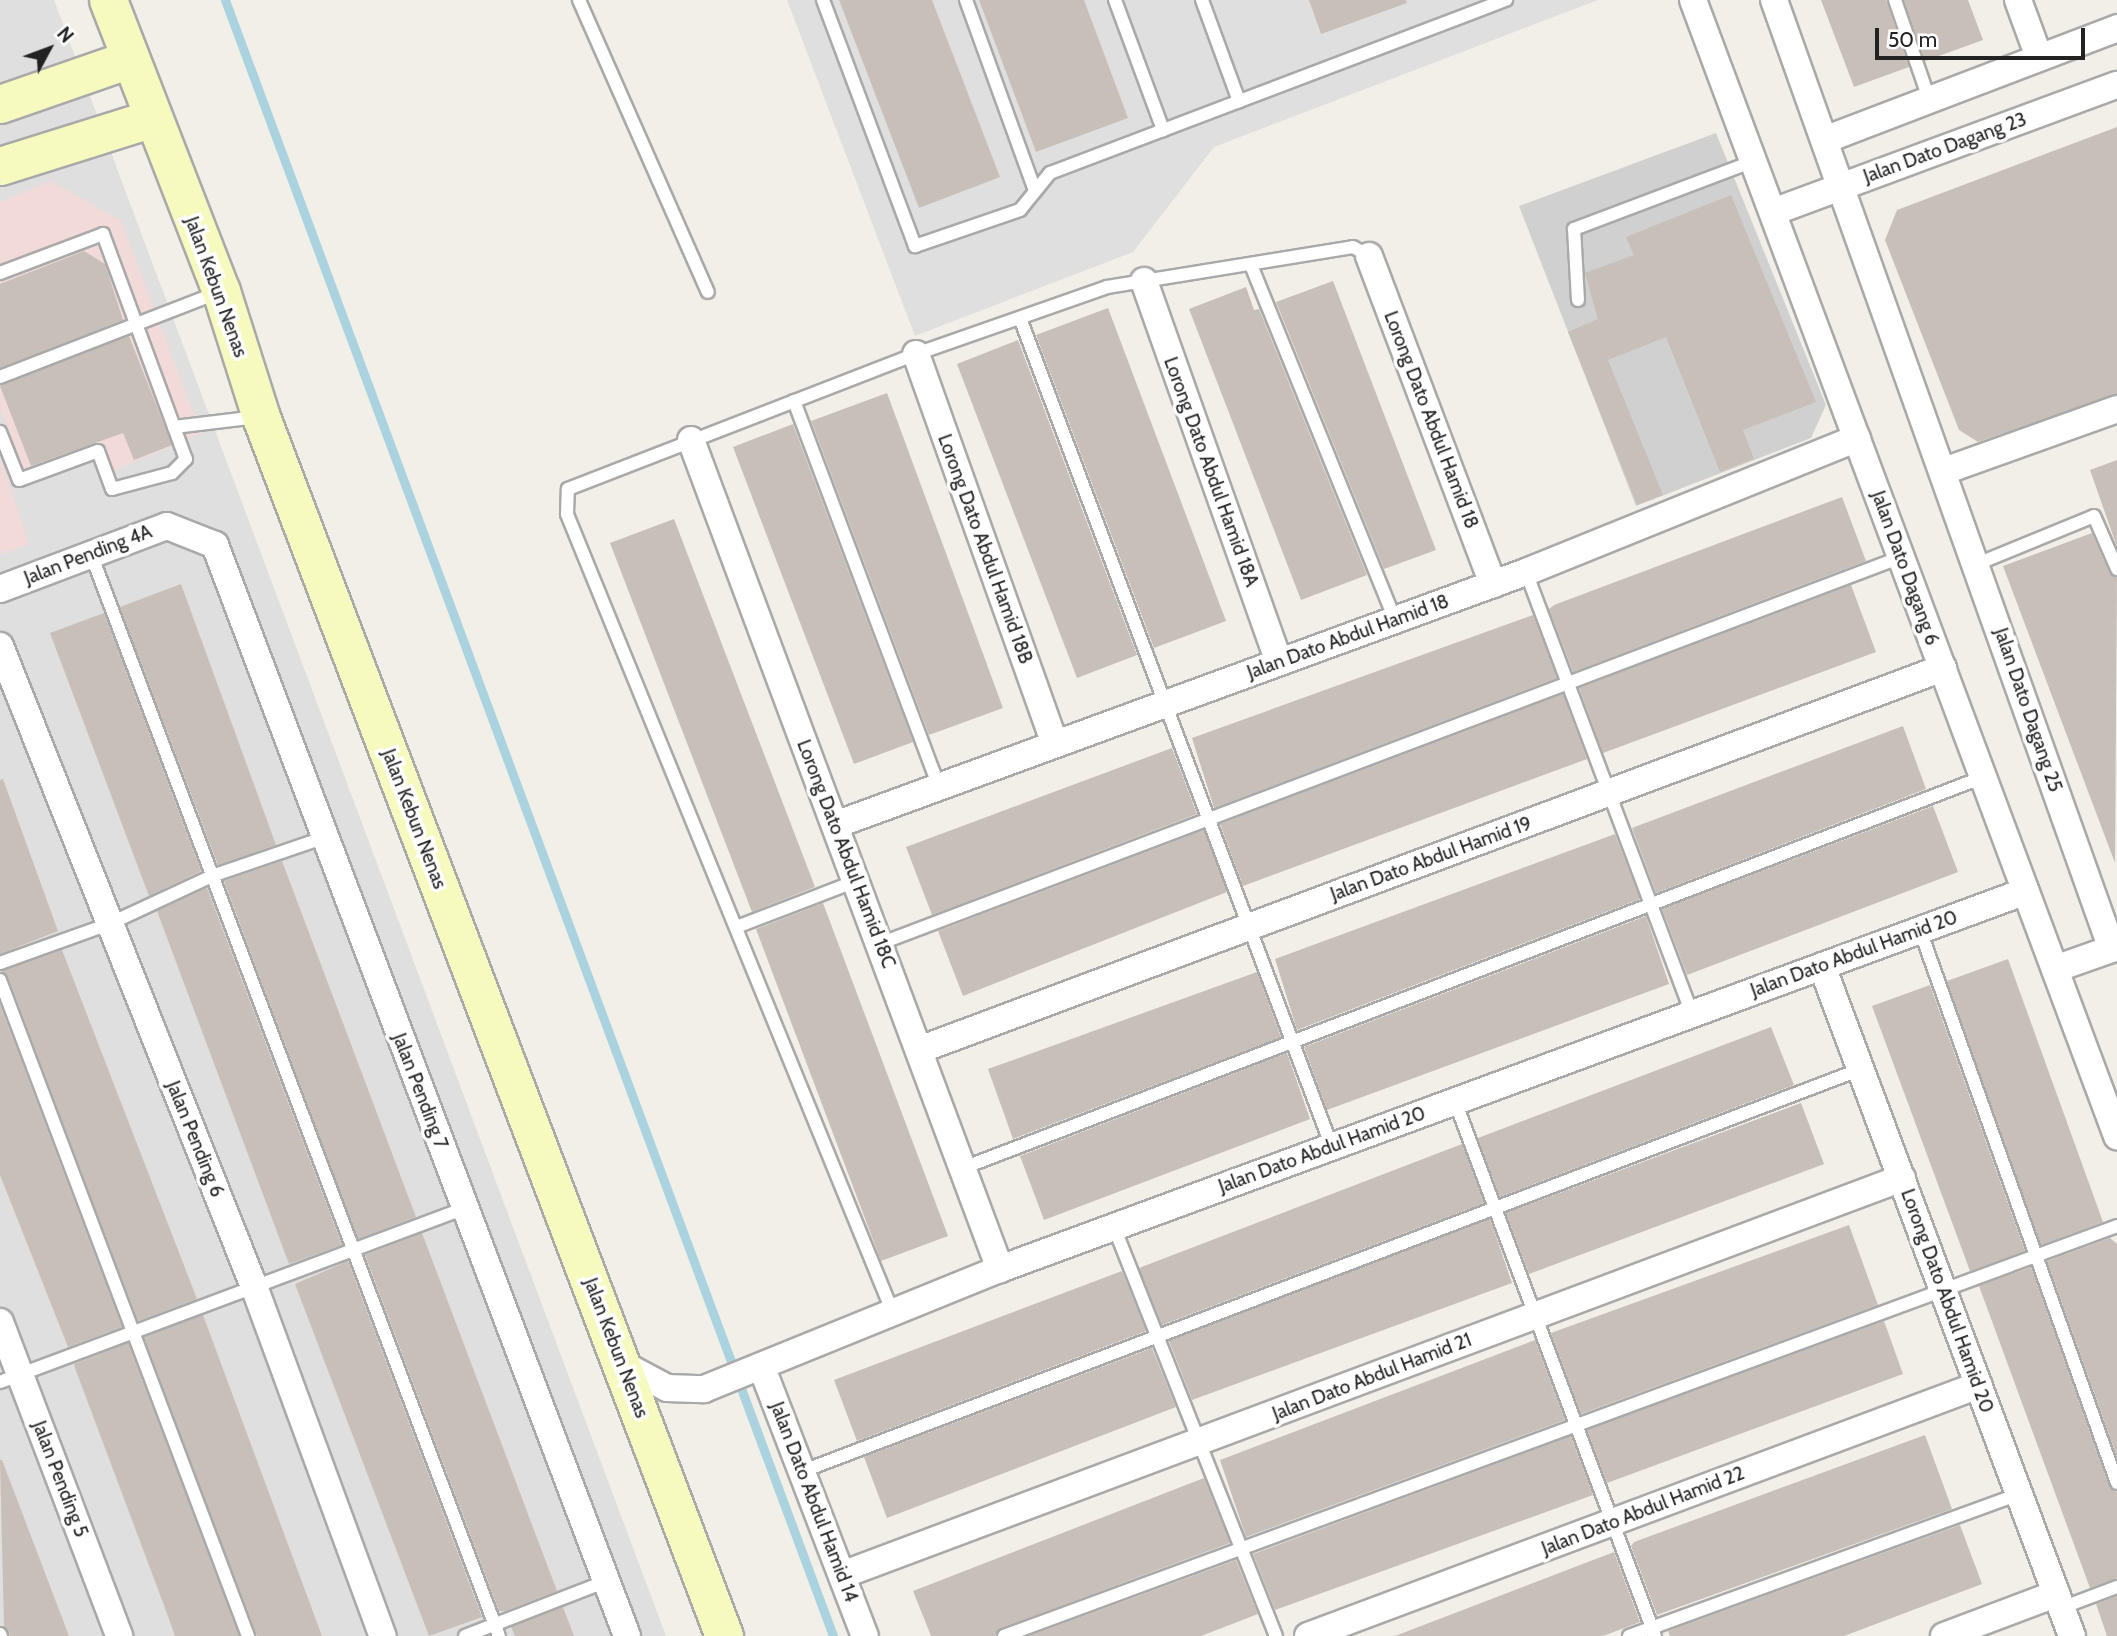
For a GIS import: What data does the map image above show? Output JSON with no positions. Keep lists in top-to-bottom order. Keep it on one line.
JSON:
{"streets":{"street":["Jalan Dato Dagang 23","Jalan Kebun Nenas","Lorong Dato Abdul Hamid 18","Lorong Dato Abdul Hamid 18A","Lorong Dato Abdul Hamid 18B","Jalan Pending 4A","Jalan Dato Dagang 6","Jalan Dato Abdul Hamid 18","Jalan Dato Dagang 25","Lorong Dato Abdul Hamid 18C","Jalan Dato Abdul Hamid 19","Jalan Dato Abdul Hamid 20","Jalan Pending 7","Jalan Pending 6","Lorong Dato Abdul Hamid 20","Jalan Dato Abdul Hamid 21","Jalan Pending 5","Jalan Dato Abdul Hamid 14","Jalan Dato Abdul Hamid 22"]},"crossings":[["Jalan Dato Dagang 23","Jalan Dato Dagang 6"],["Jalan Dato Dagang 23","Jalan Dato Dagang 25"],["Jalan Kebun Nenas","Jalan Dato Abdul Hamid 20"],["Lorong Dato Abdul Hamid 18","Jalan Dato Abdul Hamid 18"],["Lorong Dato Abdul Hamid 18A","Jalan Dato Abdul Hamid 18"],["Lorong Dato Abdul Hamid 18B","Jalan Dato Abdul Hamid 18"],["Jalan Pending 4A","Jalan Pending 7"],["Jalan Dato Dagang 6","Jalan Dato Abdul Hamid 18"],["Jalan Dato Dagang 6","Jalan Dato Abdul Hamid 19"],["Jalan Dato Dagang 6","Jalan Dato Abdul Hamid 20"],["Jalan Dato Abdul Hamid 18","Lorong Dato Abdul Hamid 18C"],["Lorong Dato Abdul Hamid 18C","Jalan Dato Abdul Hamid 19"],["Lorong Dato Abdul Hamid 18C","Jalan Dato Abdul Hamid 20"],["Jalan Dato Abdul Hamid 20","Lorong Dato Abdul Hamid 20"],["Jalan Dato Abdul Hamid 20","Jalan Dato Abdul Hamid 14"],["Lorong Dato Abdul Hamid 20","Jalan Dato Abdul Hamid 21"],["Lorong Dato Abdul Hamid 20","Jalan Dato Abdul Hamid 22"],["Jalan Dato Abdul Hamid 21","Jalan Dato Abdul Hamid 14"]],"scale_bar":"50 m","north":"top right"}
